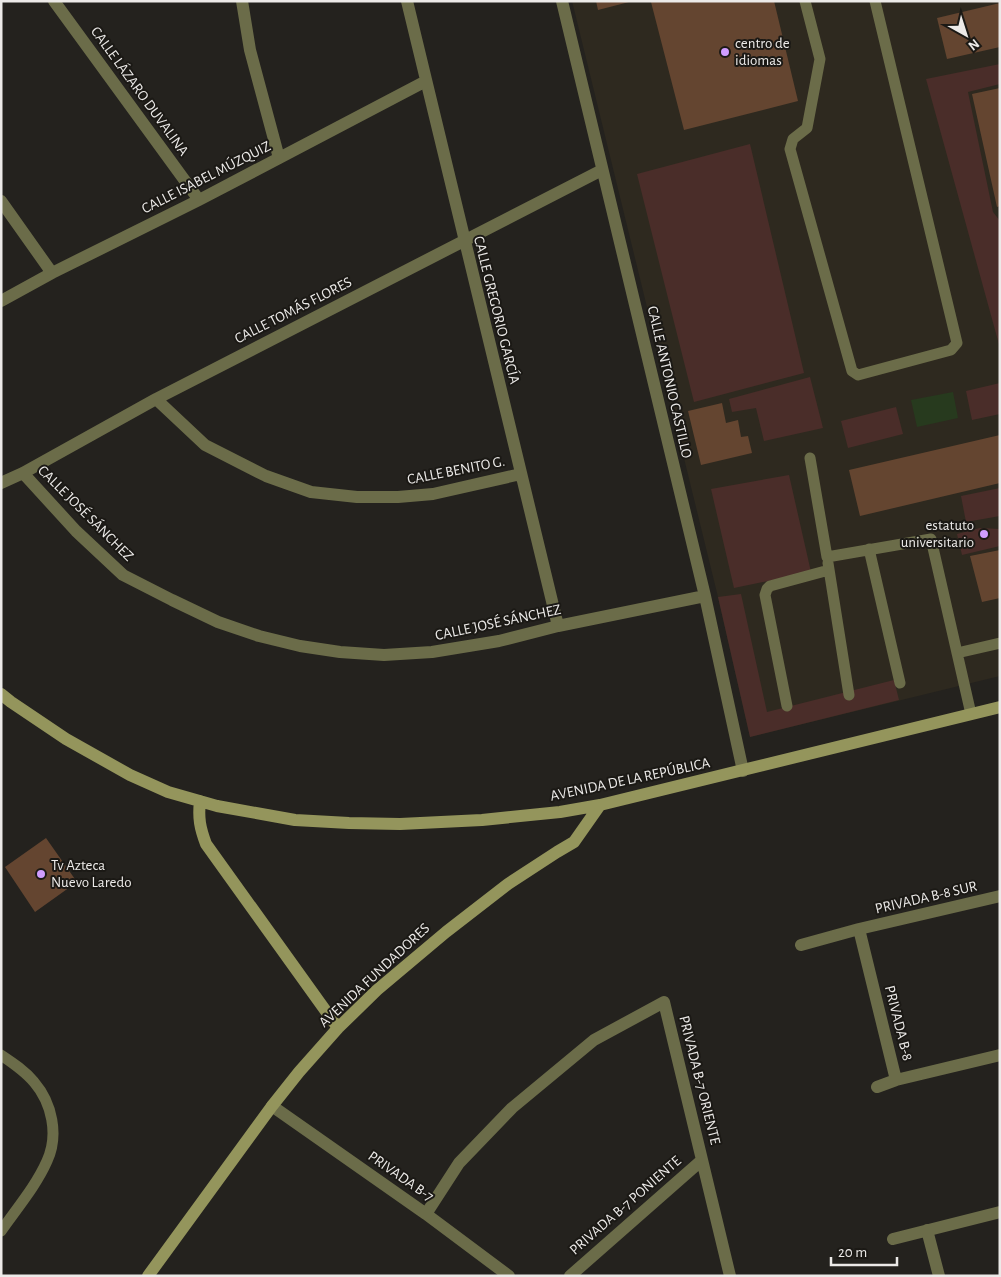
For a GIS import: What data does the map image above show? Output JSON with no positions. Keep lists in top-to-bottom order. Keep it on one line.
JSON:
{"streets":{"main road":["AVENIDA DE LA REPÚBLICA","AVENIDA FUNDADORES"],"street":["CALLE LÁZARO DUVALINA","CALLE ISABEL MÚZQUIZ","CALLE TOMÁS FLORES","CALLE GREGORIO GARCÍA","CALLE ANTONIO CASTILLO","CALLE BENITO G.","CALLE JOSÉ SÁNCHEZ","PRIVADA B-8 SUR","PRIVADA B-8","PRIVADA B-7 ORIENTE","PRIVADA B-7","PRIVADA B-7 PONIENTE"]},"crossings":[["CALLE LÁZARO DUVALINA","CALLE ISABEL MÚZQUIZ"],["CALLE ISABEL MÚZQUIZ","CALLE GREGORIO GARCÍA"],["CALLE TOMÁS FLORES","CALLE GREGORIO GARCÍA"],["CALLE TOMÁS FLORES","CALLE ANTONIO CASTILLO"],["CALLE TOMÁS FLORES","CALLE BENITO G."],["CALLE TOMÁS FLORES","CALLE JOSÉ SÁNCHEZ"],["CALLE GREGORIO GARCÍA","CALLE BENITO G."],["CALLE GREGORIO GARCÍA","CALLE JOSÉ SÁNCHEZ"],["CALLE ANTONIO CASTILLO","CALLE JOSÉ SÁNCHEZ"],["CALLE ANTONIO CASTILLO","AVENIDA DE LA REPÚBLICA"],["AVENIDA DE LA REPÚBLICA","AVENIDA FUNDADORES"],["PRIVADA B-8 SUR","PRIVADA B-8"],["AVENIDA FUNDADORES","PRIVADA B-7"],["PRIVADA B-7 ORIENTE","PRIVADA B-7"],["PRIVADA B-7 ORIENTE","PRIVADA B-7 PONIENTE"]],"places":["centro de idiomas","estatuto universitario","Tv Azteca Nuevo Laredo"],"scale_bar":"20 m","north":"bottom right"}
